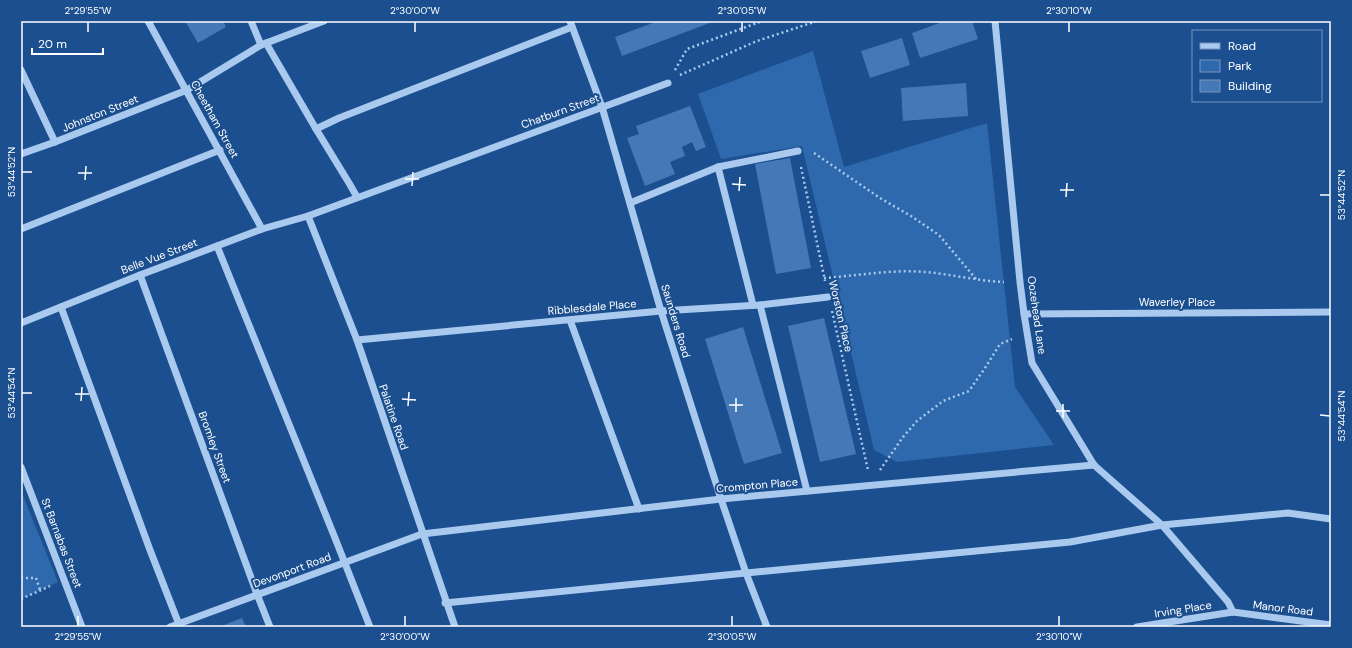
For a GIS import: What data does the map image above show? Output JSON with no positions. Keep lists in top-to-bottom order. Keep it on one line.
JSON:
{"streets":{"street":["Chatburn Street","Johnston Street","Cheetham Street","Belle Vue Street","Waverley Place","Ribblesdale Place","Oozehead Lane","Saunders Road","Palatine Road","Bromley Street","Crompton Place","St Barnabas Street","Devonport Road","Manor Road","Irving Place"],"path":["Worston Place"]},"crossings":[["Chatburn Street","Belle Vue Street"],["Chatburn Street","Saunders Road"],["Chatburn Street","Palatine Road"],["Johnston Street","Cheetham Street"],["Cheetham Street","Belle Vue Street"],["Belle Vue Street","Palatine Road"],["Belle Vue Street","Bromley Street"],["Waverley Place","Oozehead Lane"],["Ribblesdale Place","Worston Place"],["Ribblesdale Place","Saunders Road"],["Ribblesdale Place","Palatine Road"],["Oozehead Lane","Crompton Place"],["Oozehead Lane","Manor Road"],["Oozehead Lane","Irving Place"],["Worston Place","Crompton Place"],["Saunders Road","Crompton Place"],["Palatine Road","Crompton Place"],["Palatine Road","Devonport Road"],["Bromley Street","Devonport Road"],["Crompton Place","Devonport Road"],["Manor Road","Irving Place"]],"legend":["Road","Park","Building"],"scale_bar":"20 m","coordinates":["2°29'55\"W","2°30'00\"W","2°30'05\"W","2°30'10\"W","53°44'52\"N","53°44'54\"N"]}
